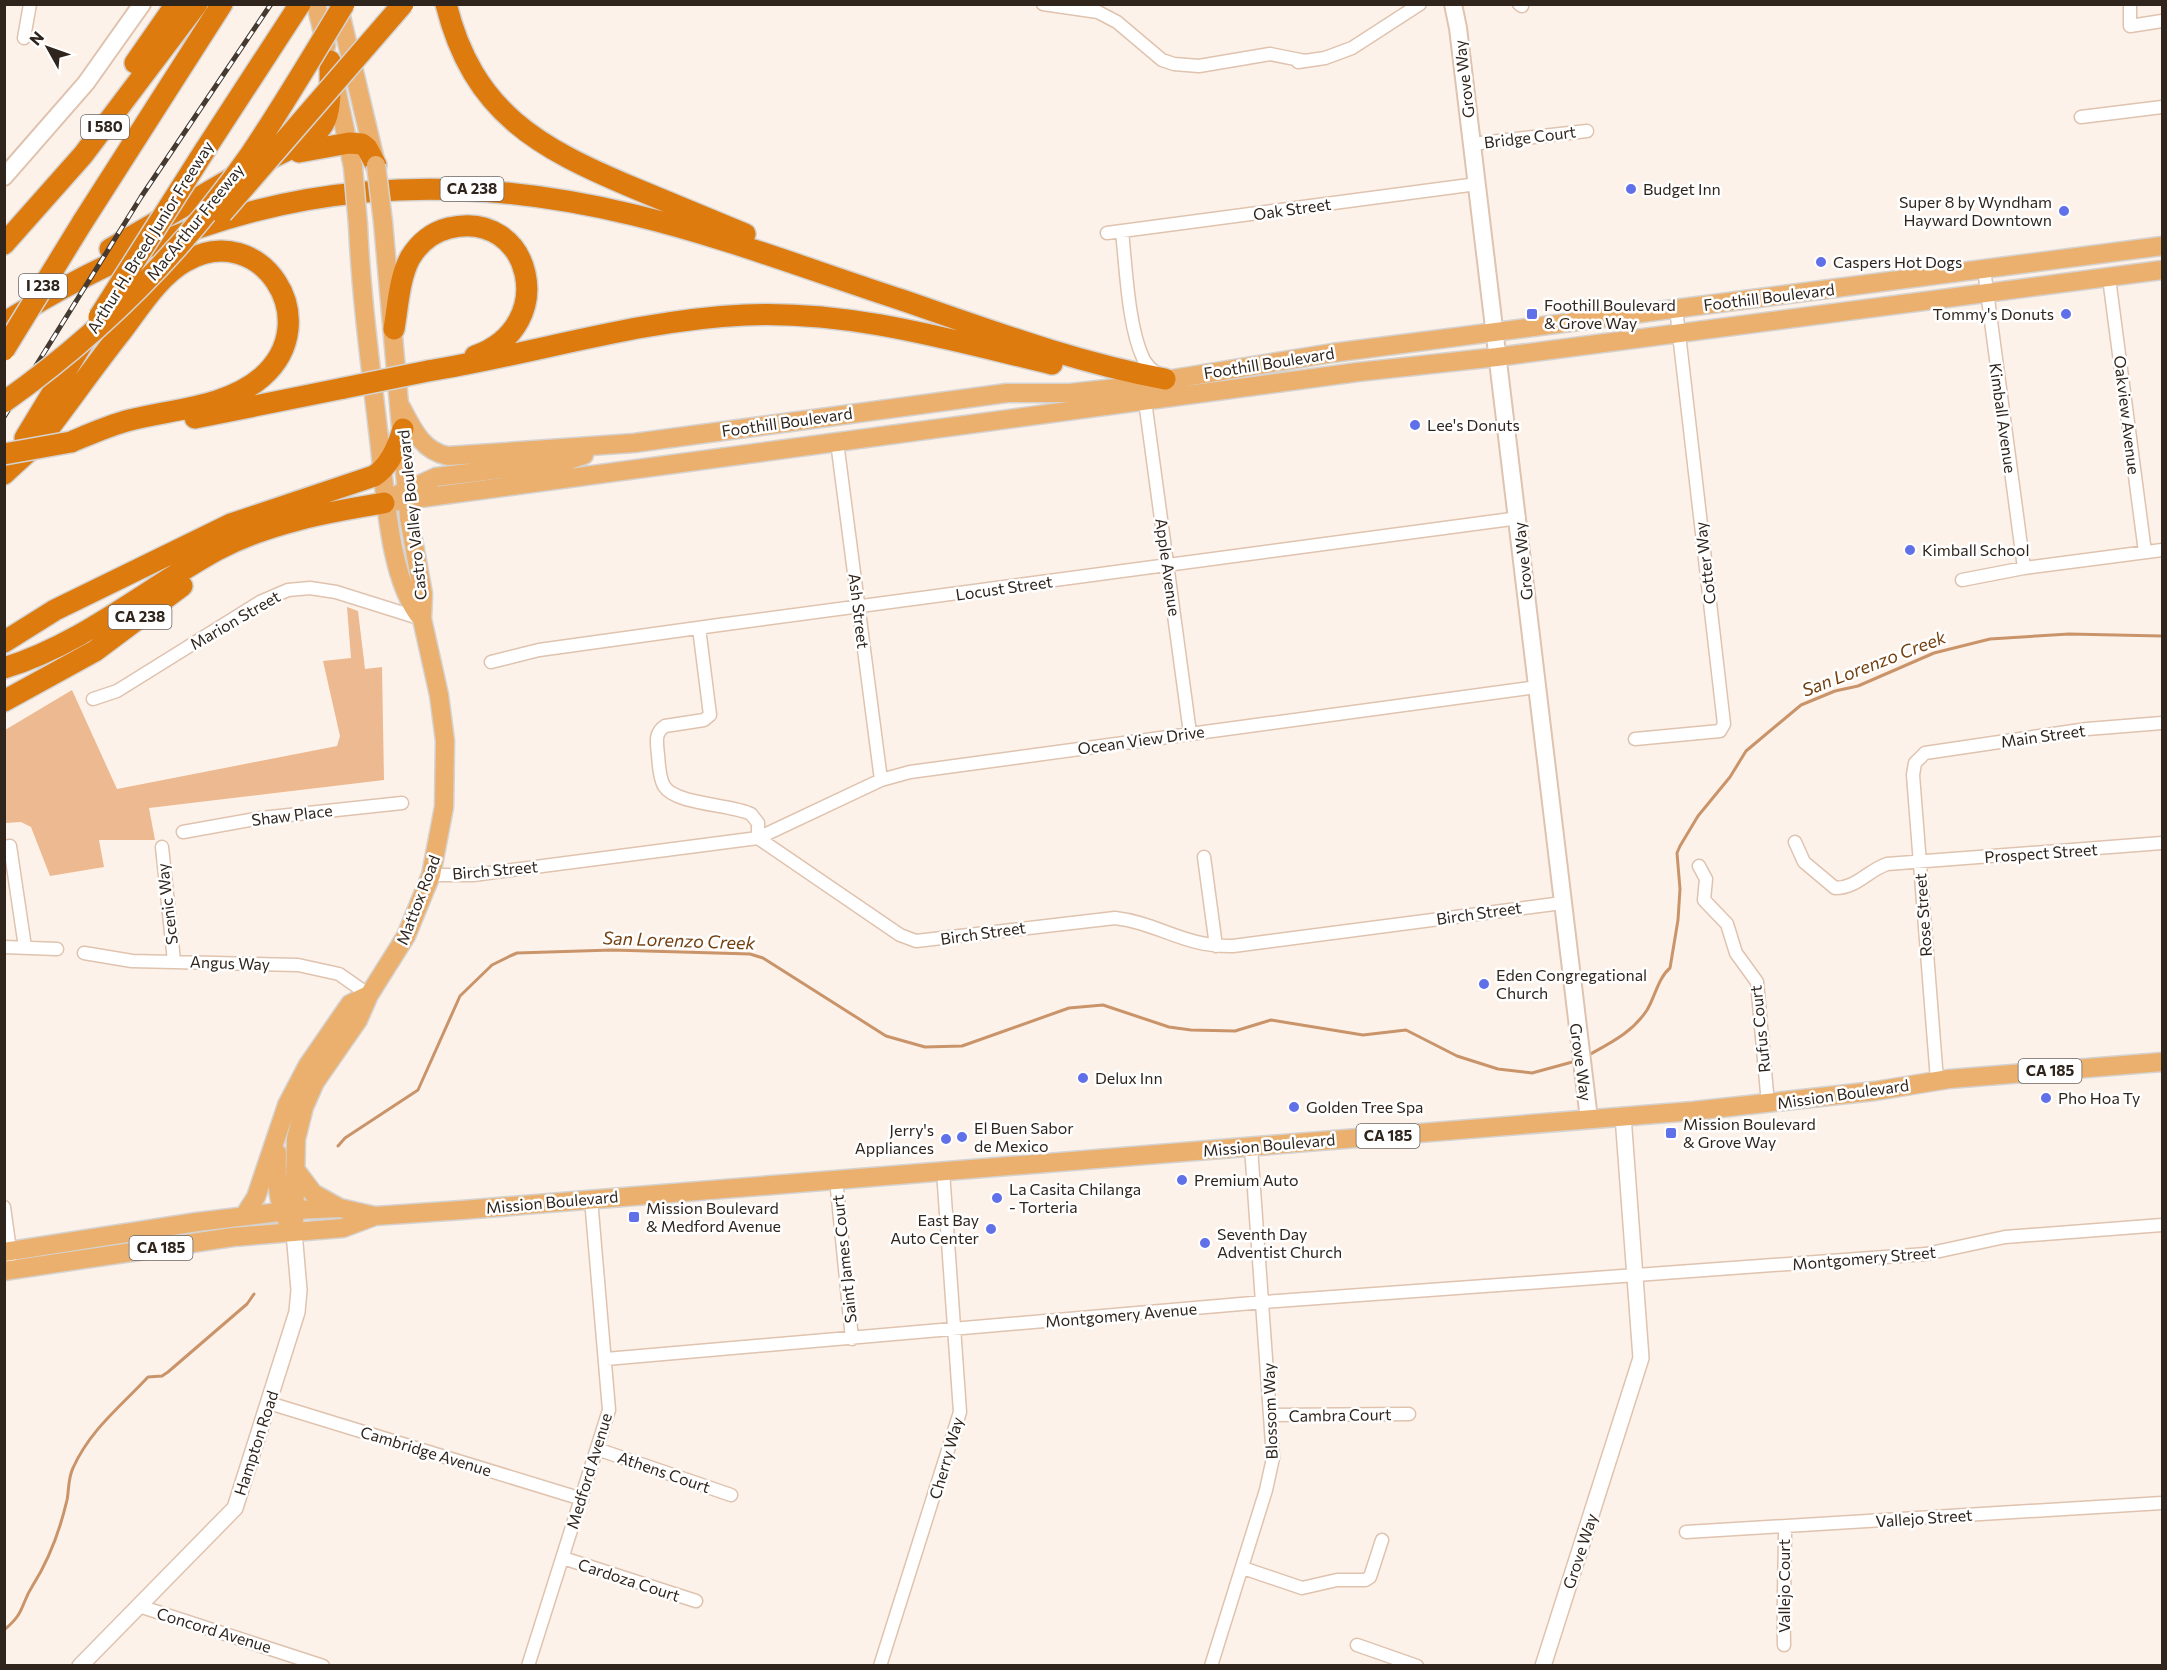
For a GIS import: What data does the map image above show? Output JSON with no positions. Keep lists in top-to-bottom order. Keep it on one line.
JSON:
{"streets":{"highway":["I 580","CA 238","MacArthur Freeway","Arthur H. Breed Junior Freeway","I 238"],"main road":["Grove Way","Foothill Boulevard","Castro Valley Boulevard","Mattox Road","CA 185","Mission Boulevard"],"street":["Bridge Court","Oak Street","Oakview Avenue","Kimball Avenue","Cotter Way","Apple Avenue","Locust Street","Ash Street","Marion Street","Main Street","Ocean View Drive","Shaw Place","Prospect Street","Birch Street","Scenic Way","Rose Street","Angus Way","Rufus Court","Montgomery Street","Saint James Court","Montgomery Avenue","Blossom Way","Cambra Court","Hampton Road","Cambridge Avenue","Cherry Way","Medford Avenue","Athens Court","Vallejo Street","Cardoza Court","Vallejo Court","Concord Avenue"]},"crossings":[["Grove Way","Bridge Court"],["Grove Way","Oak Street"],["Grove Way","Foothill Boulevard"],["Grove Way","Locust Street"],["Grove Way","Ocean View Drive"],["Grove Way","Birch Street"],["Grove Way","Mission Boulevard"],["Grove Way","Montgomery Street"],["Grove Way","Montgomery Avenue"],["CA 238","Foothill Boulevard"],["CA 238","Castro Valley Boulevard"],["Foothill Boulevard","Oakview Avenue"],["Foothill Boulevard","Kimball Avenue"],["Foothill Boulevard","Castro Valley Boulevard"],["Foothill Boulevard","Cotter Way"],["Foothill Boulevard","Apple Avenue"],["Foothill Boulevard","Ash Street"],["Castro Valley Boulevard","Marion Street"],["Castro Valley Boulevard","Mattox Road"],["Apple Avenue","Locust Street"],["Apple Avenue","Ocean View Drive"],["Locust Street","Ash Street"],["Ash Street","Ocean View Drive"],["Marion Street","Mattox Road"],["Main Street","Rose Street"],["Ocean View Drive","Birch Street"],["Prospect Street","Rose Street"],["Birch Street","Mattox Road"],["Mattox Road","Angus Way"],["Mattox Road","Mission Boulevard"],["Mattox Road","Hampton Road"],["Scenic Way","Angus Way"],["Rose Street","Mission Boulevard"],["Rufus Court","Mission Boulevard"],["Mission Boulevard","Saint James Court"],["Mission Boulevard","Blossom Way"],["Mission Boulevard","Hampton Road"],["Mission Boulevard","Cherry Way"],["Mission Boulevard","Medford Avenue"],["Montgomery Street","Montgomery Avenue"],["Saint James Court","Montgomery Avenue"],["Montgomery Avenue","Blossom Way"],["Montgomery Avenue","Cherry Way"],["Montgomery Avenue","Medford Avenue"],["Blossom Way","Cambra Court"],["Hampton Road","Cambridge Avenue"],["Hampton Road","Concord Avenue"],["Cambridge Avenue","Medford Avenue"],["Medford Avenue","Athens Court"],["Medford Avenue","Cardoza Court"],["Vallejo Street","Vallejo Court"]],"water":["San Lorenzo Creek"],"places":{"other":["Budget Inn","Super 8 by Wyndham Hayward Downtown","Caspers Hot Dogs","Tommy's Donuts","Lee's Donuts","Kimball School","Eden Congregational Church","Delux Inn","Pho Hoa Ty","Golden Tree Spa","El Buen Sabor de Mexico","Jerry's Appliances","Premium Auto","La Casita Chilanga - Torteria","East Bay Auto Center","Seventh Day Adventist Church"],"transit":["Foothill Boulevard & Grove Way","Mission Boulevard & Grove Way","Mission Boulevard & Medford Avenue"]},"north":"top left"}
